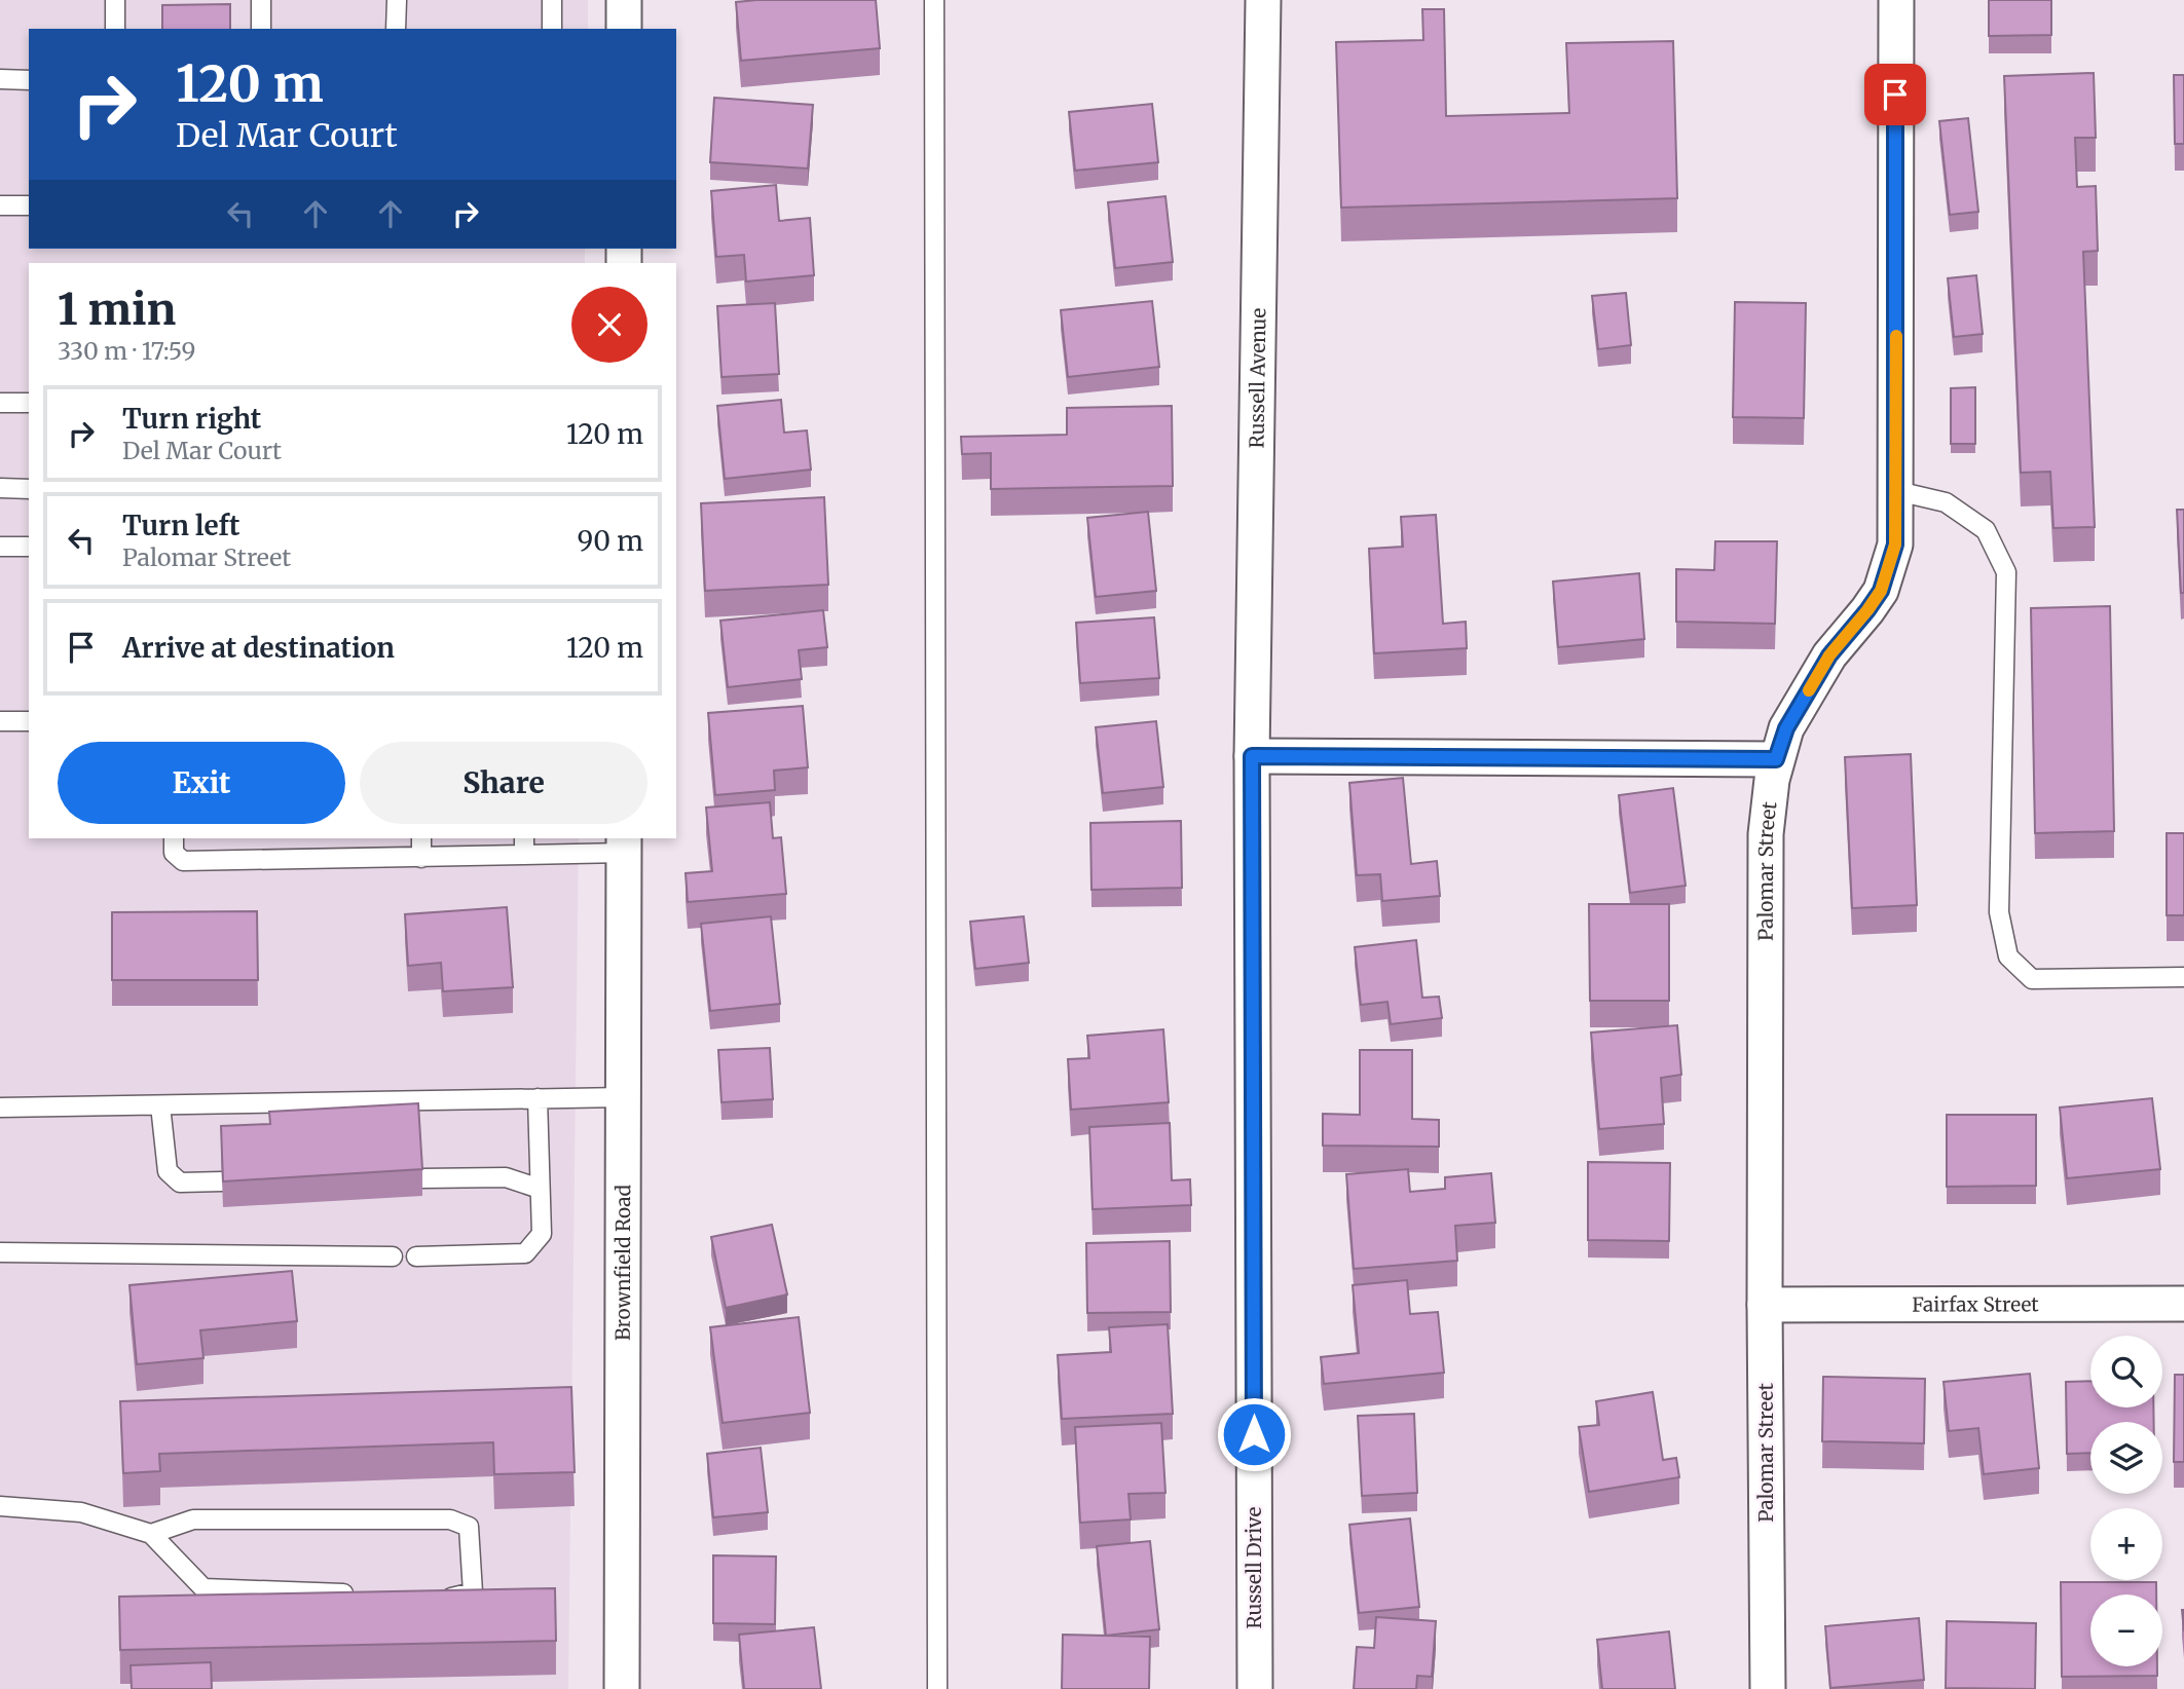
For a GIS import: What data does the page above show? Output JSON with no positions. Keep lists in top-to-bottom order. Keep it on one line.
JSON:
{"streets":{"street":["Russell Avenue","Palomar Street","Brownfield Road","Fairfax Street","Russell Drive"]},"crossings":[["Russell Avenue","Russell Drive"],["Palomar Street","Fairfax Street"]],"page":{"turn":["120 m","Del Mar Court"],"heading":["1 min","330 m · 17:59"],"list":[{"name":"Turn right","note":"Del Mar Court","value":"120 m"},{"name":"Turn left","note":"Palomar Street","value":"90 m"},{"name":"Arrive at destination","value":"120 m"}],"buttons":["Exit","Share"],"map_buttons":["+","−"]}}
